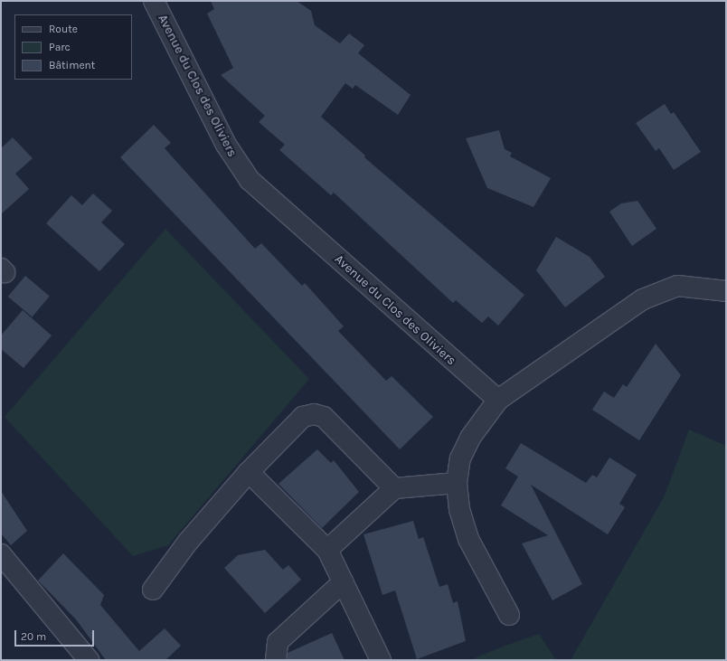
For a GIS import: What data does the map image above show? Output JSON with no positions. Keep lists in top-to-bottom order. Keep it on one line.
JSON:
{"streets":{"street":["Avenue du Clos des Oliviers"]},"legend":["Route","Parc","Bâtiment"],"scale_bar":"20 m"}
